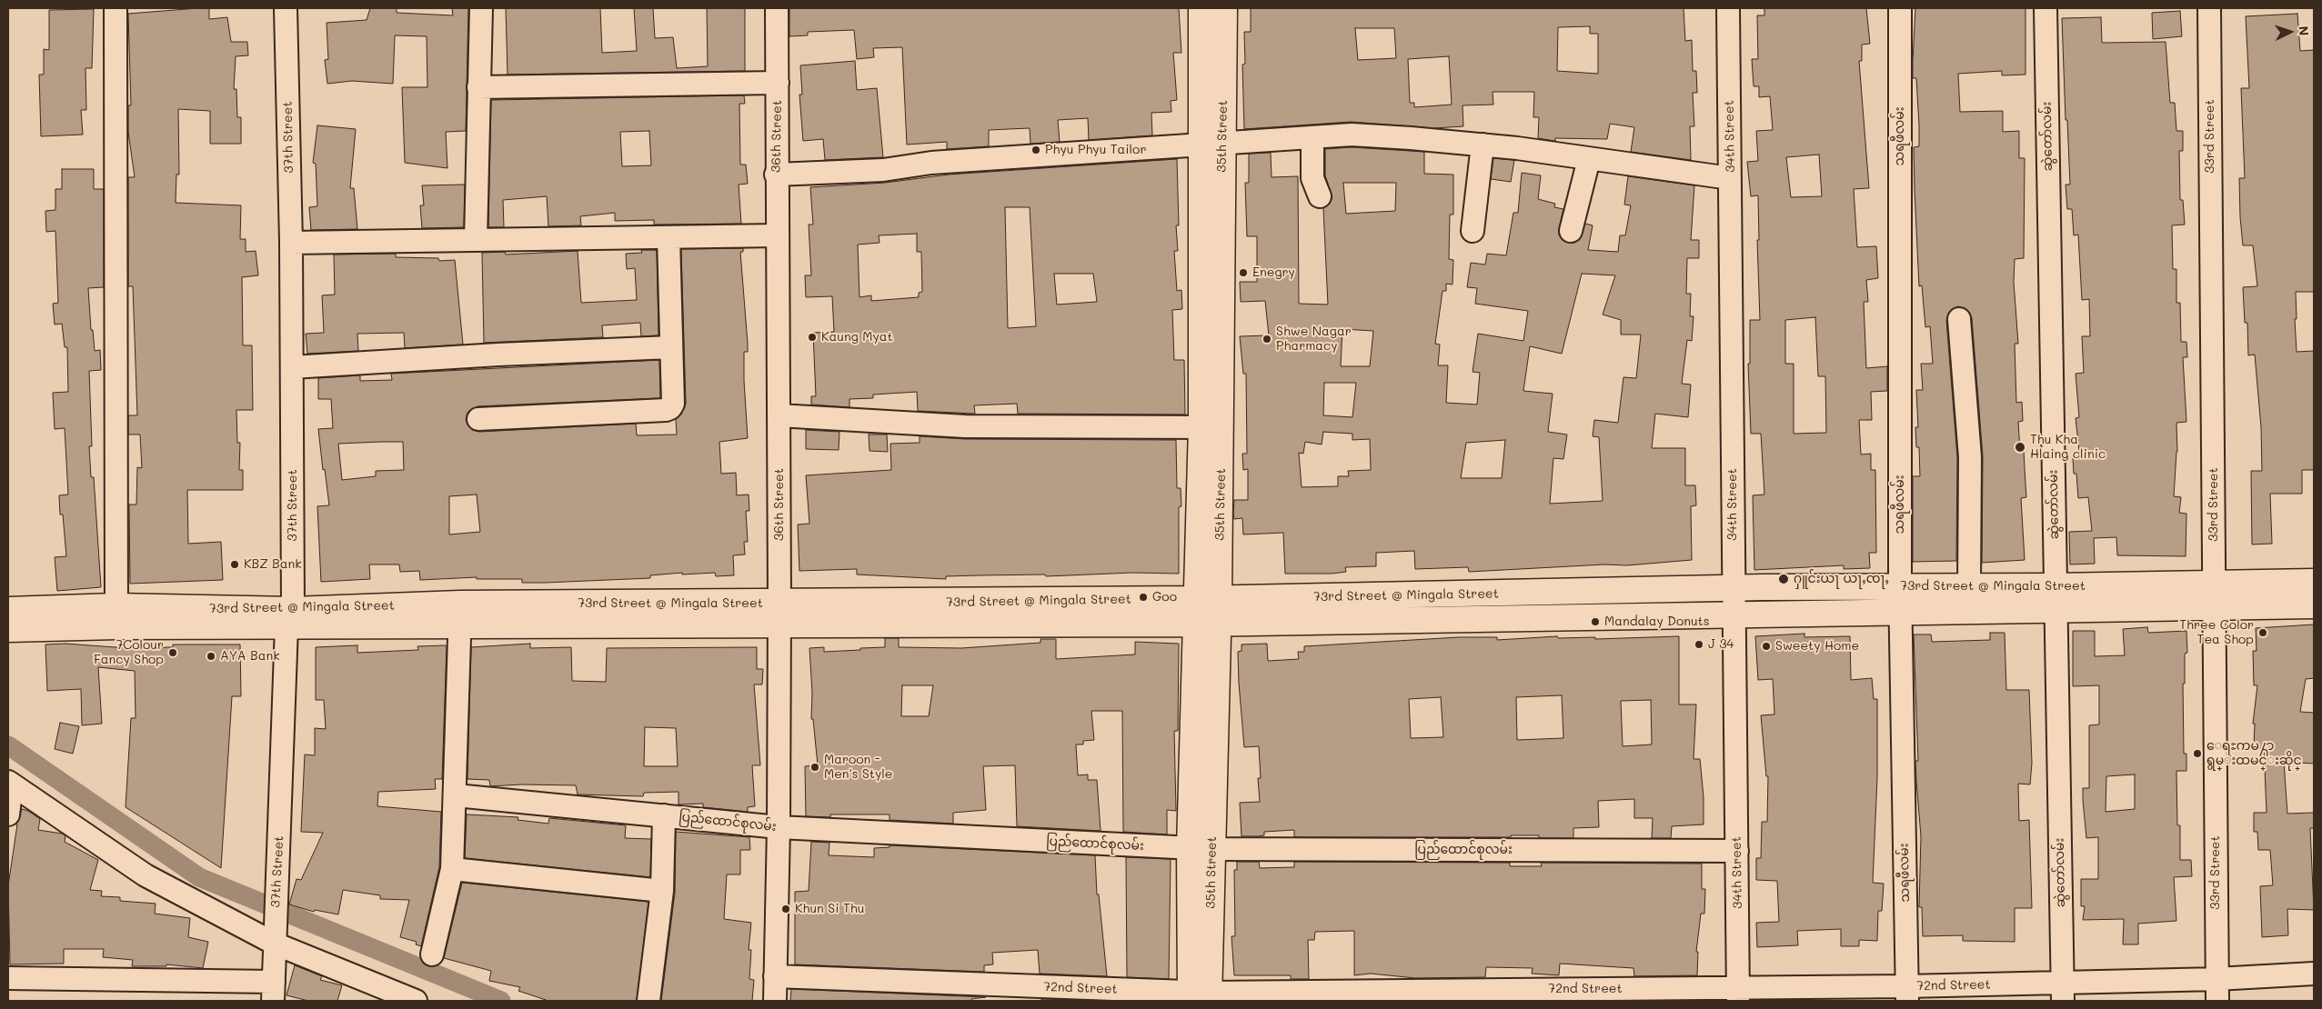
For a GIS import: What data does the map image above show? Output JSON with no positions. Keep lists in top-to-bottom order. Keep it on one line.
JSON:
{"streets":{"main road":["35th Street","73rd Street @ Mingala Street"],"street":["36th Street","34th Street","သရဖီလမ်း","ဆွဲတော်လမ်း","33rd Street","37th Street","ပြည်ထောင်စုလမ်း","72nd Street"]},"crossings":[["36th Street","73rd Street @ Mingala Street"],["36th Street","ပြည်ထောင်စုလမ်း"],["36th Street","72nd Street"],["35th Street","73rd Street @ Mingala Street"],["35th Street","ပြည်ထောင်စုလမ်း"],["35th Street","72nd Street"],["34th Street","73rd Street @ Mingala Street"],["34th Street","ပြည်ထောင်စုလမ်း"],["34th Street","72nd Street"],["သရဖီလမ်း","73rd Street @ Mingala Street"],["သရဖီလမ်း","72nd Street"],["ဆွဲတော်လမ်း","73rd Street @ Mingala Street"],["ဆွဲတော်လမ်း","72nd Street"],["33rd Street","73rd Street @ Mingala Street"],["33rd Street","72nd Street"],["37th Street","73rd Street @ Mingala Street"]],"places":["Phyu Phyu Tailor","Enegry","Kaung Myat","Shwe Nagar Pharmacy","Thu Kha Hlaing clinic","KBZ Bank","ႁူင်းယႃ ယႃႇၸႃႇ","Goo","Mandalay Donuts","Three Color Tea Shop","J 34","Sweety Home","7Colour Fancy Shop","AYA Bank","ေရႊကမ႓ာ ရွမ္းထမင္းဆိုင္","Maroon - Men's Style","Khun Si Thu"],"north":"right"}
